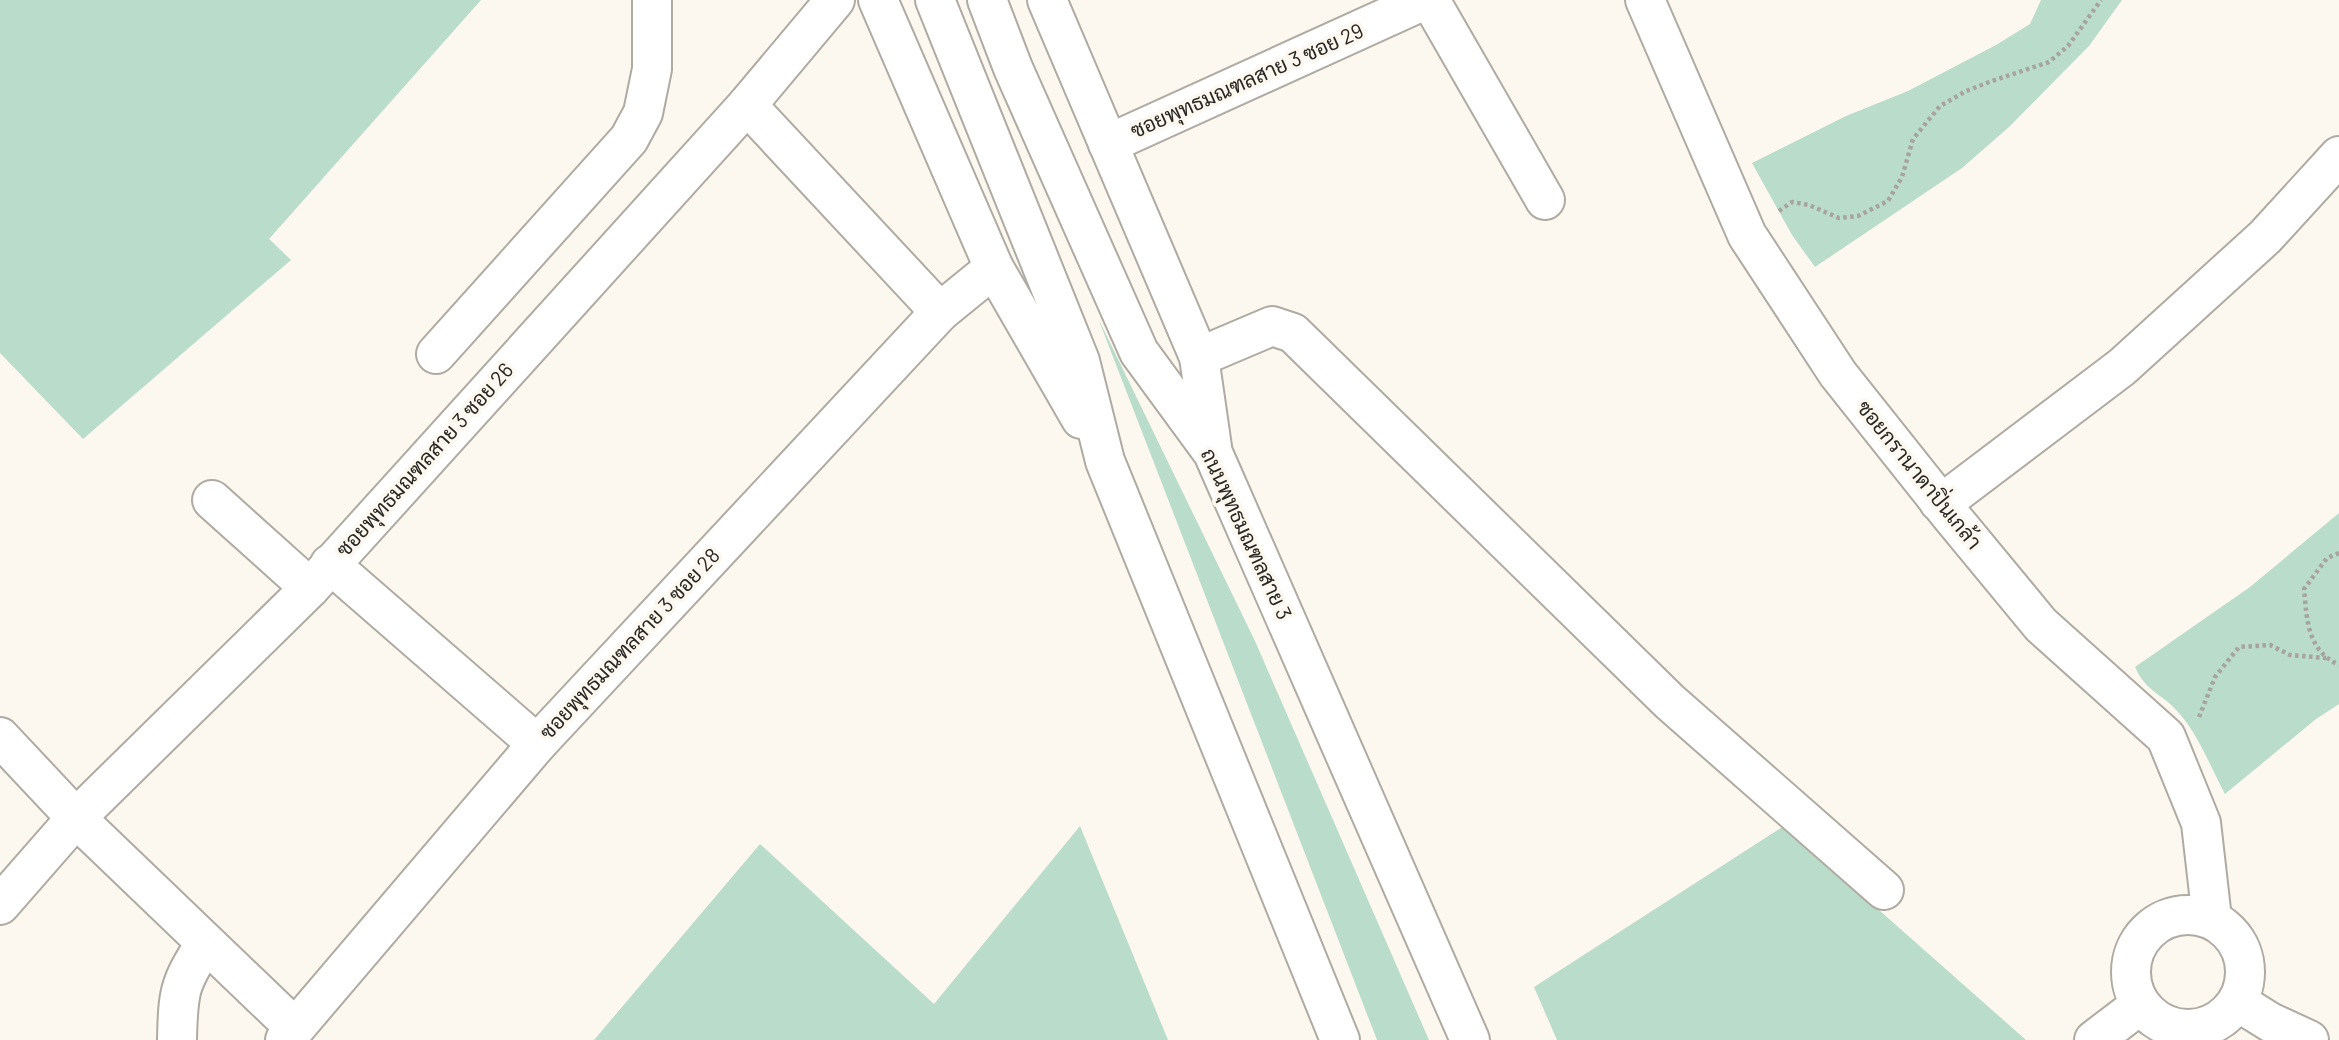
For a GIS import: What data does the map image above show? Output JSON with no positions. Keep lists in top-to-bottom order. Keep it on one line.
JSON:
{"streets":{"street":["ซอยพุทธมณฑลสาย 3 ซอย 29","ซอยพุทธมณฑลสาย 3 ซอย 26","ซอยกรานาดาปิ่นเกล้า","ถนนพุทธมณฑลสาย 3","ซอยพุทธมณฑลสาย 3 ซอย 28"]}}
